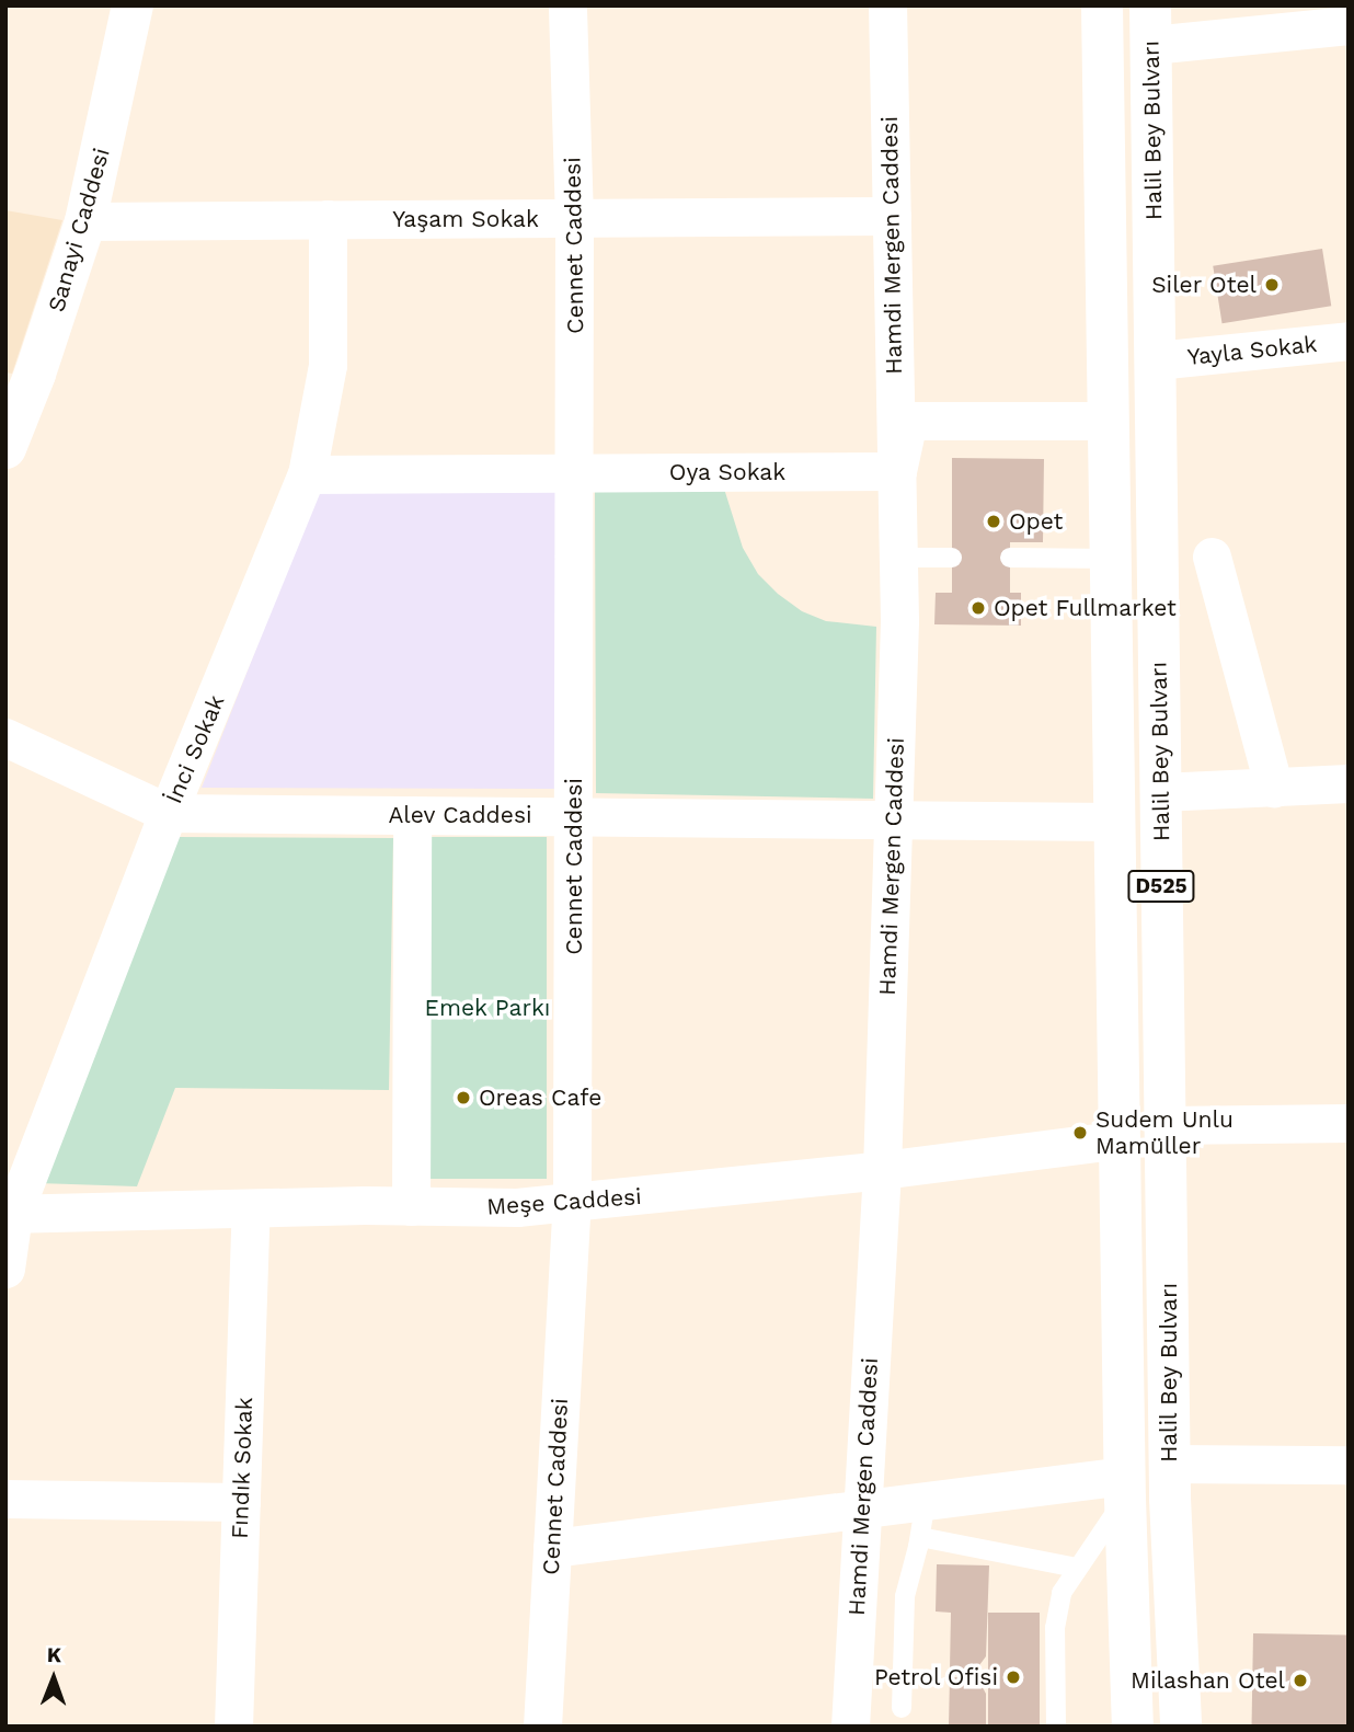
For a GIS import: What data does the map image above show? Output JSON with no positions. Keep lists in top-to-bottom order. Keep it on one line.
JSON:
{"streets":{"main road":["Halil Bey Bulvarı","Sanayi Caddesi","D525"],"street":["Yaşam Sokak","Cennet Caddesi","Hamdi Mergen Caddesi","Yayla Sokak","Oya Sokak","İnci Sokak","Alev Caddesi","Meşe Caddesi","Fındık Sokak"]},"crossings":[["Halil Bey Bulvarı","Yayla Sokak"],["Halil Bey Bulvarı","Alev Caddesi"],["Halil Bey Bulvarı","Meşe Caddesi"],["Yaşam Sokak","Sanayi Caddesi"],["Yaşam Sokak","Cennet Caddesi"],["Yaşam Sokak","Hamdi Mergen Caddesi"],["Yaşam Sokak","İnci Sokak"],["Cennet Caddesi","Oya Sokak"],["Cennet Caddesi","Alev Caddesi"],["Cennet Caddesi","Meşe Caddesi"],["Hamdi Mergen Caddesi","Oya Sokak"],["Hamdi Mergen Caddesi","Alev Caddesi"],["Hamdi Mergen Caddesi","Meşe Caddesi"],["Oya Sokak","İnci Sokak"],["İnci Sokak","Alev Caddesi"],["İnci Sokak","Meşe Caddesi"],["Meşe Caddesi","Fındık Sokak"]],"parks":["Emek Parkı"],"places":["Siler Otel","Opet","Opet Fullmarket","Oreas Cafe","Sudem Unlu Mamüller","Petrol Ofisi","Milashan Otel"],"north":"top"}
